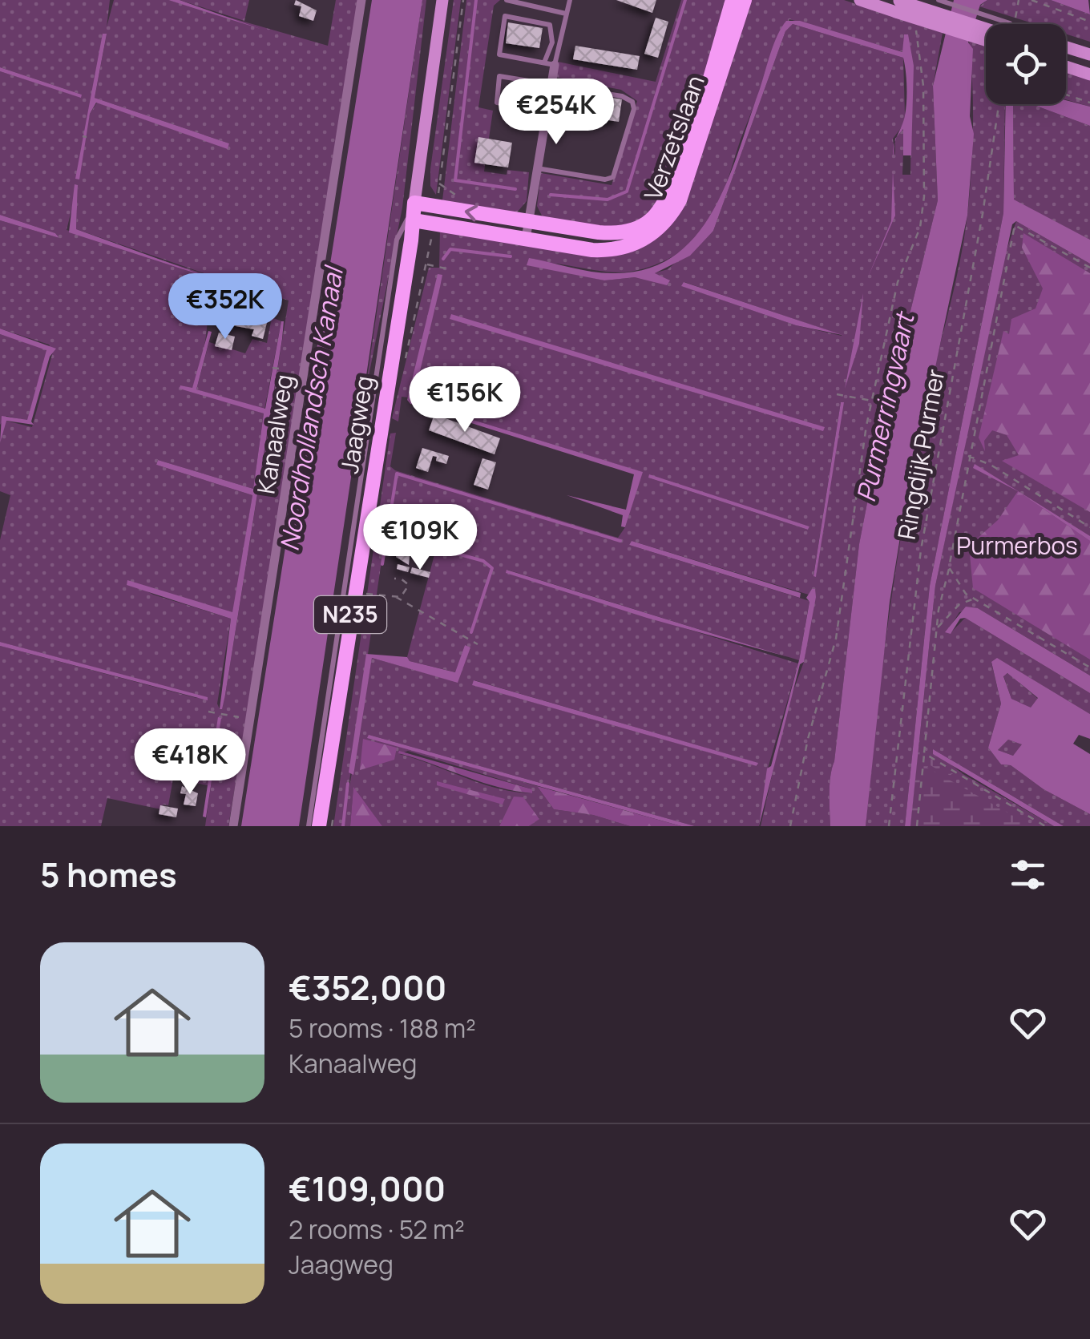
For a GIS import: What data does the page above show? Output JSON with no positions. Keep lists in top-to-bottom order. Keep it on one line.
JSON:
{"streets":{"main road":["Verzetslaan","Jaagweg","N235"],"street":["Kanaalweg"],"path":["Ringdijk Purmer"]},"crossings":[["Verzetslaan","Jaagweg"]],"water":["Purmerringvaart","Noordhollandsch Kanaal"],"parks":["Purmerbos"],"page":{"price":["€254K","€352K","€156K","€109K","€418K"],"heading":"5 homes","list":[{"name":"€352,000","note":"5 rooms · 188 m² · Kanaalweg"},{"name":"€109,000","note":"2 rooms · 52 m² · Jaagweg"}]}}
